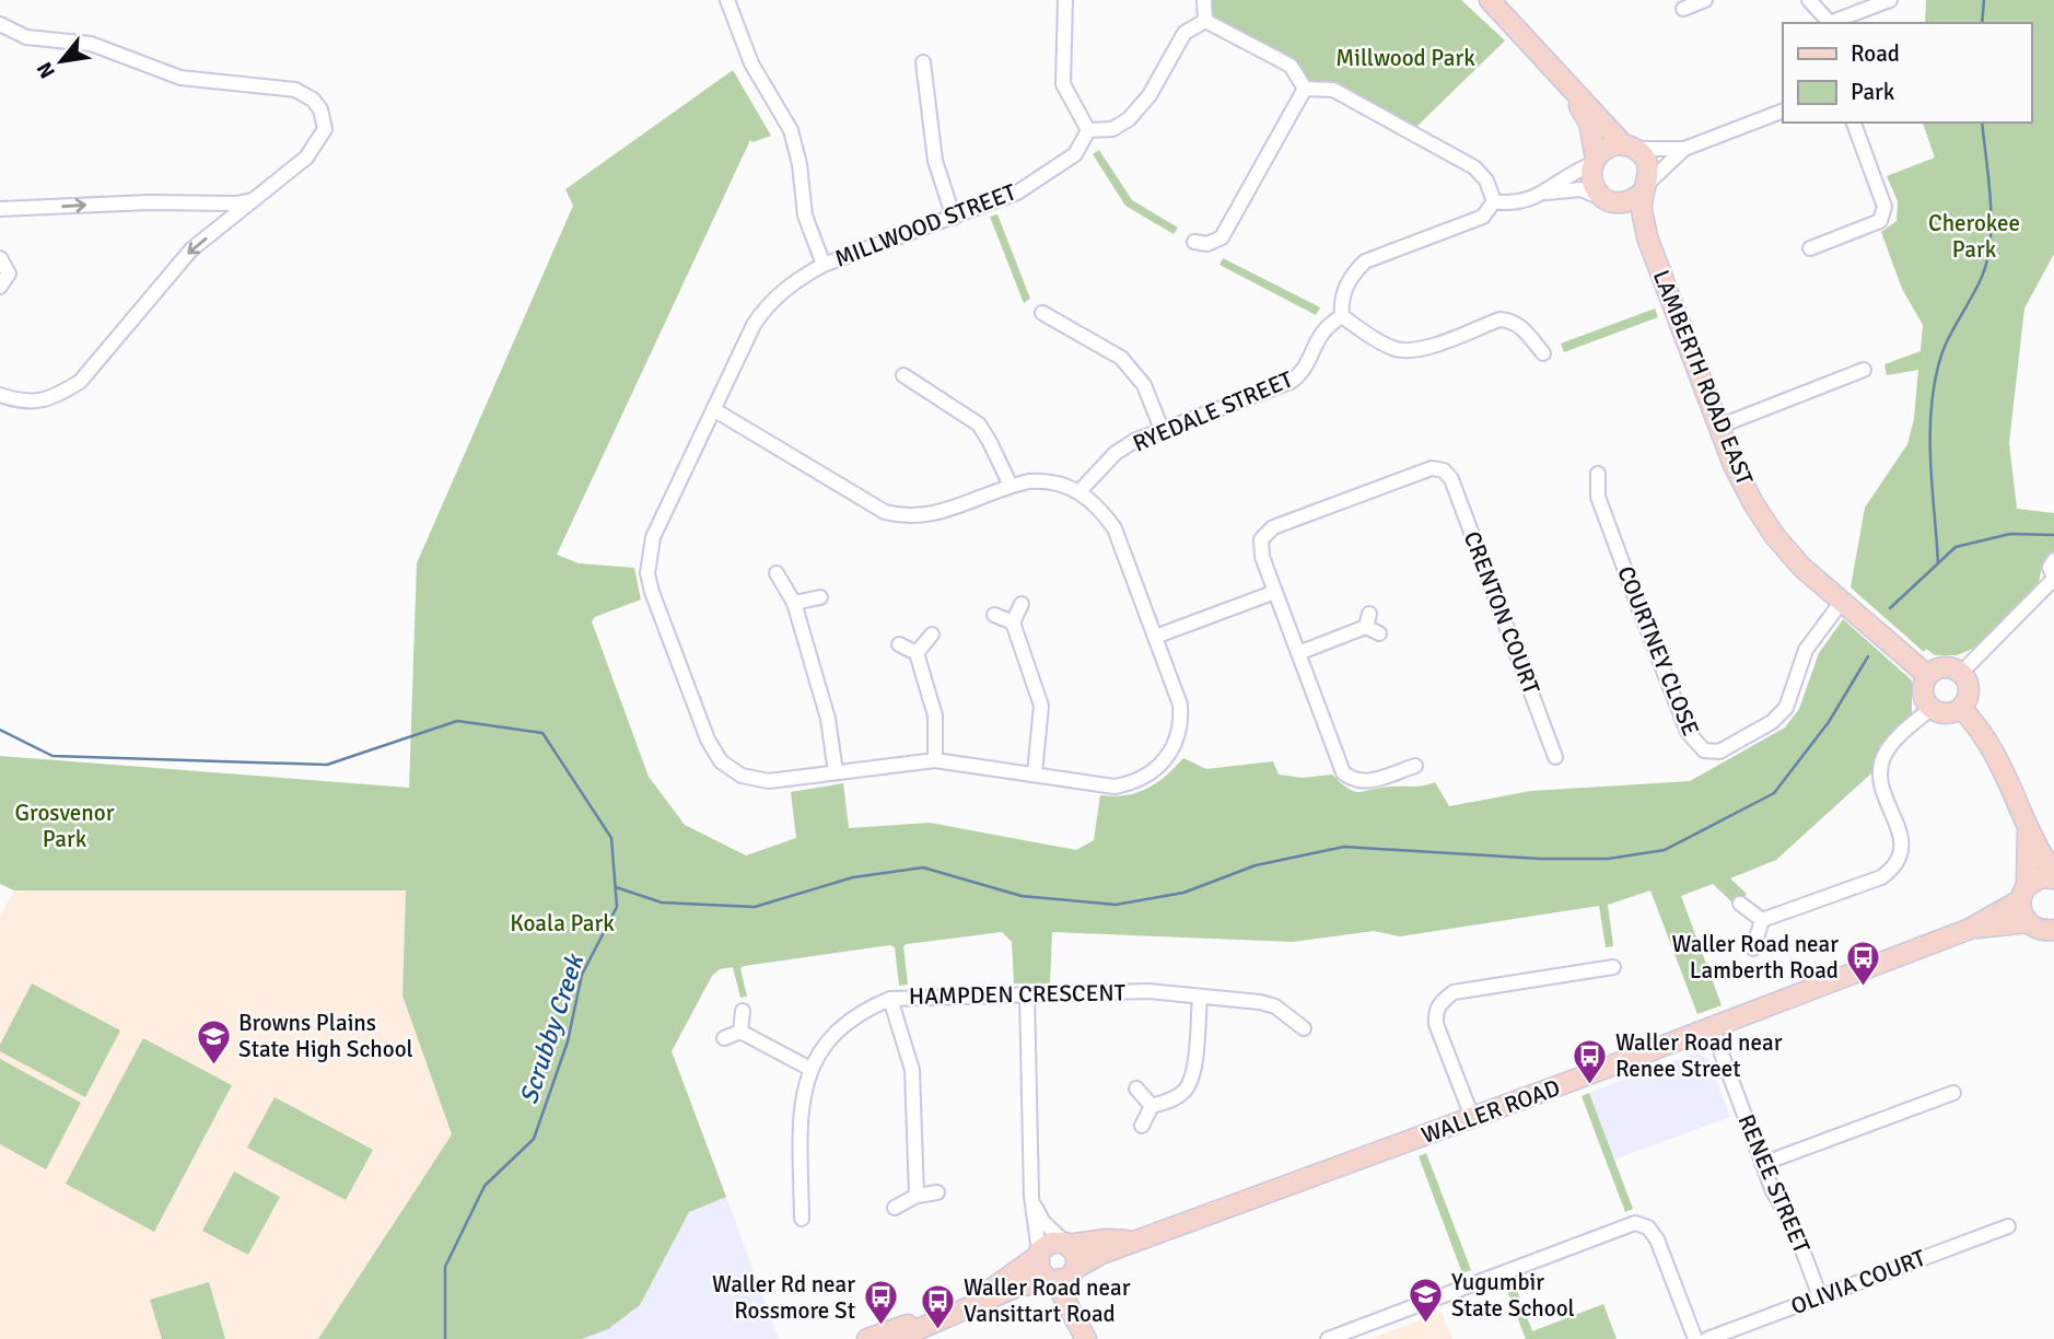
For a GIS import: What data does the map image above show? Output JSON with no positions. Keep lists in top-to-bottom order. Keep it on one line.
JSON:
{"streets":{"street":["MILLWOOD STREET","LAMBERTH ROAD EAST","RYEDALE STREET","CRENTON COURT","COURTNEY CLOSE","HAMPDEN CRESCENT","WALLER ROAD","RENEE STREET","OLIVIA COURT"]},"crossings":[["MILLWOOD STREET","RYEDALE STREET"],["LAMBERTH ROAD EAST","COURTNEY CLOSE"],["WALLER ROAD","RENEE STREET"],["RENEE STREET","OLIVIA COURT"]],"water":["Scrubby Creek"],"parks":["Millwood Park","Cherokee Park","Grosvenor Park","Koala Park"],"places":{"bus stop":["Waller Road near Lamberth Road","Waller Road near Renee Street","Waller Rd near Rossmore St","Waller Road near Vansittart Road"],"school or university":["Browns Plains State High School","Yugumbir State School"]},"legend":["Road","Park"],"north":"bottom left"}
